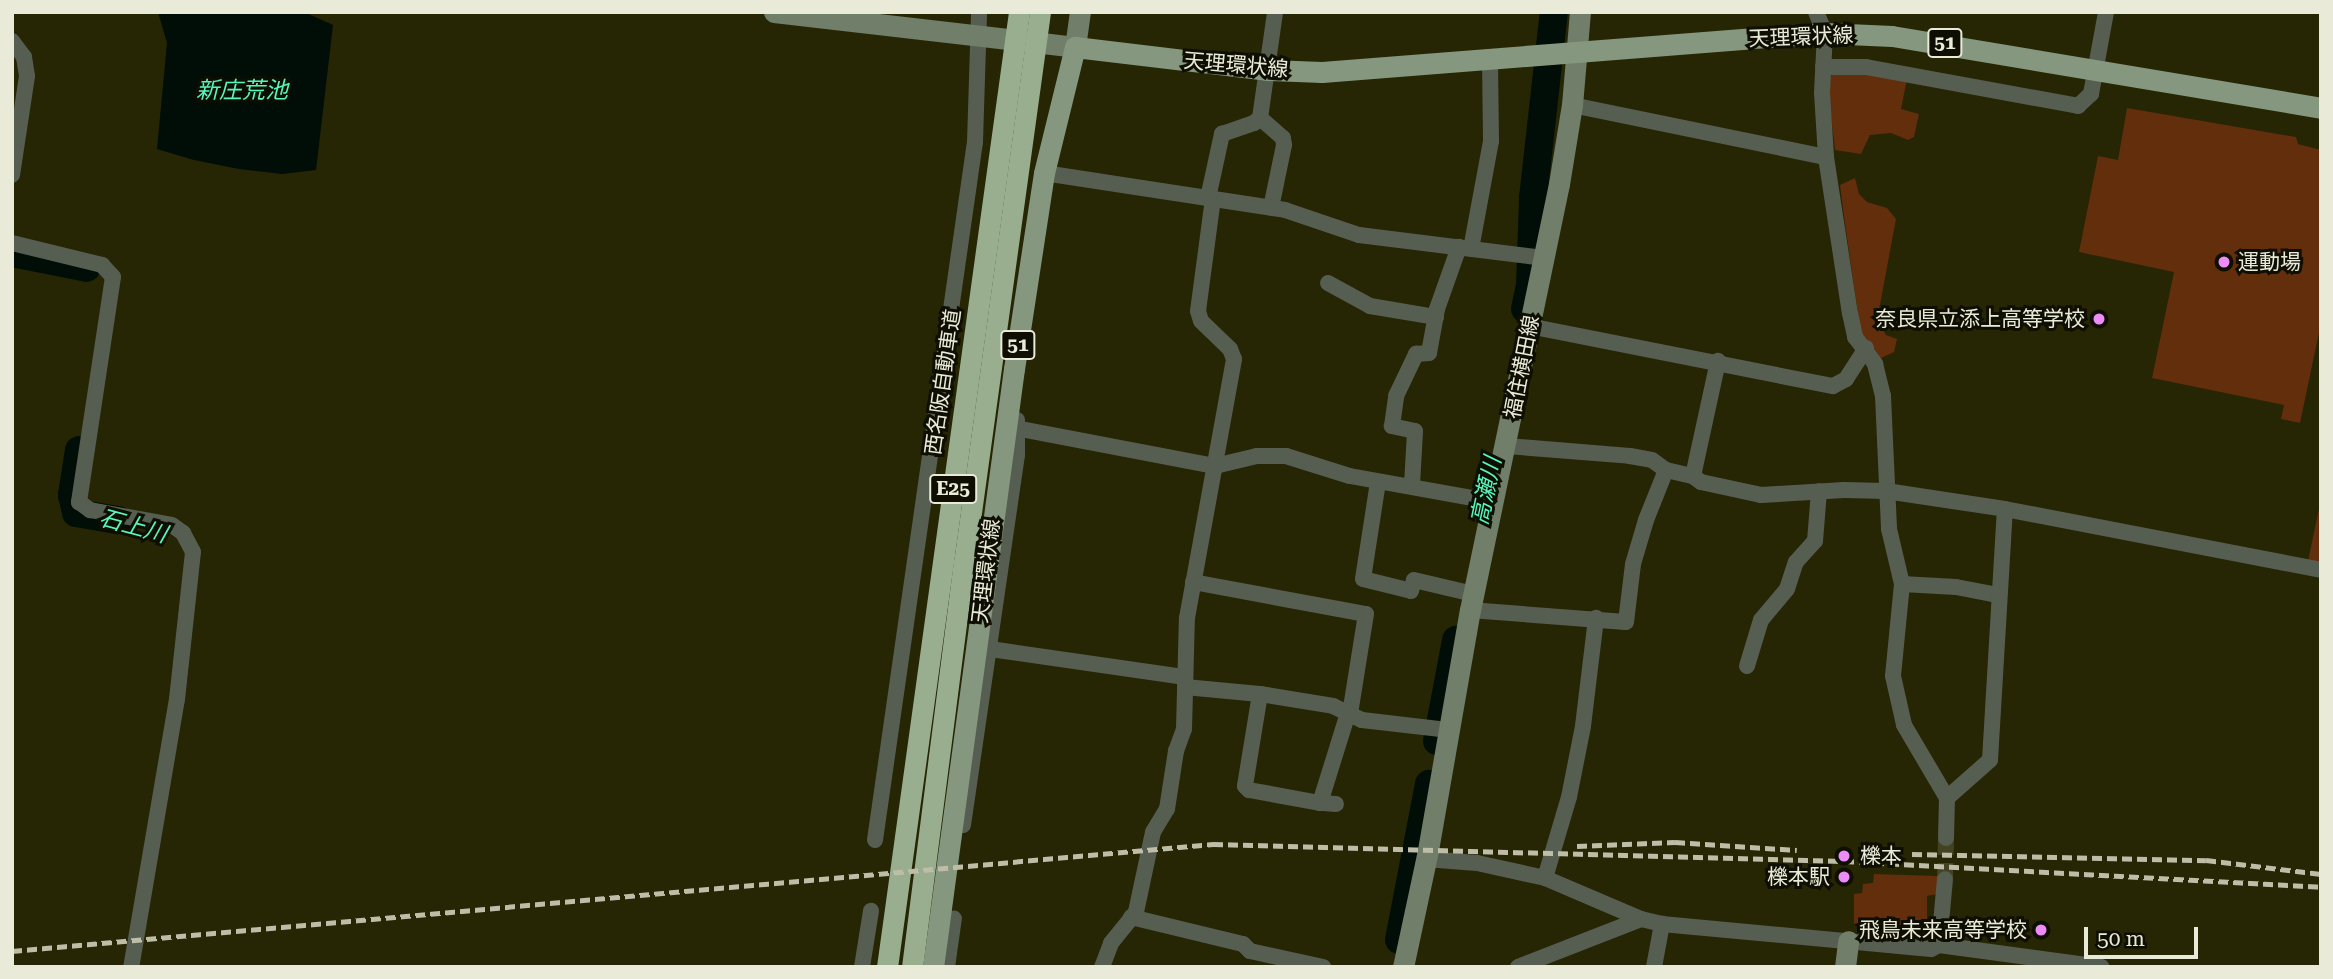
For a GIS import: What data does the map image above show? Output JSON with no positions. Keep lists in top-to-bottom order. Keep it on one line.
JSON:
{"streets":{"highway":["西名阪自動車道","E25"],"main road":["天理環状線","51","福住横田線"]},"crossings":[["天理環状線","福住横田線"]],"water":["新庄荒池","高瀬川","石上川"],"places":["運動場","奈良県立添上高等学校","櫟本","櫟本駅","飛鳥未来高等学校"],"scale_bar":"50 m"}
